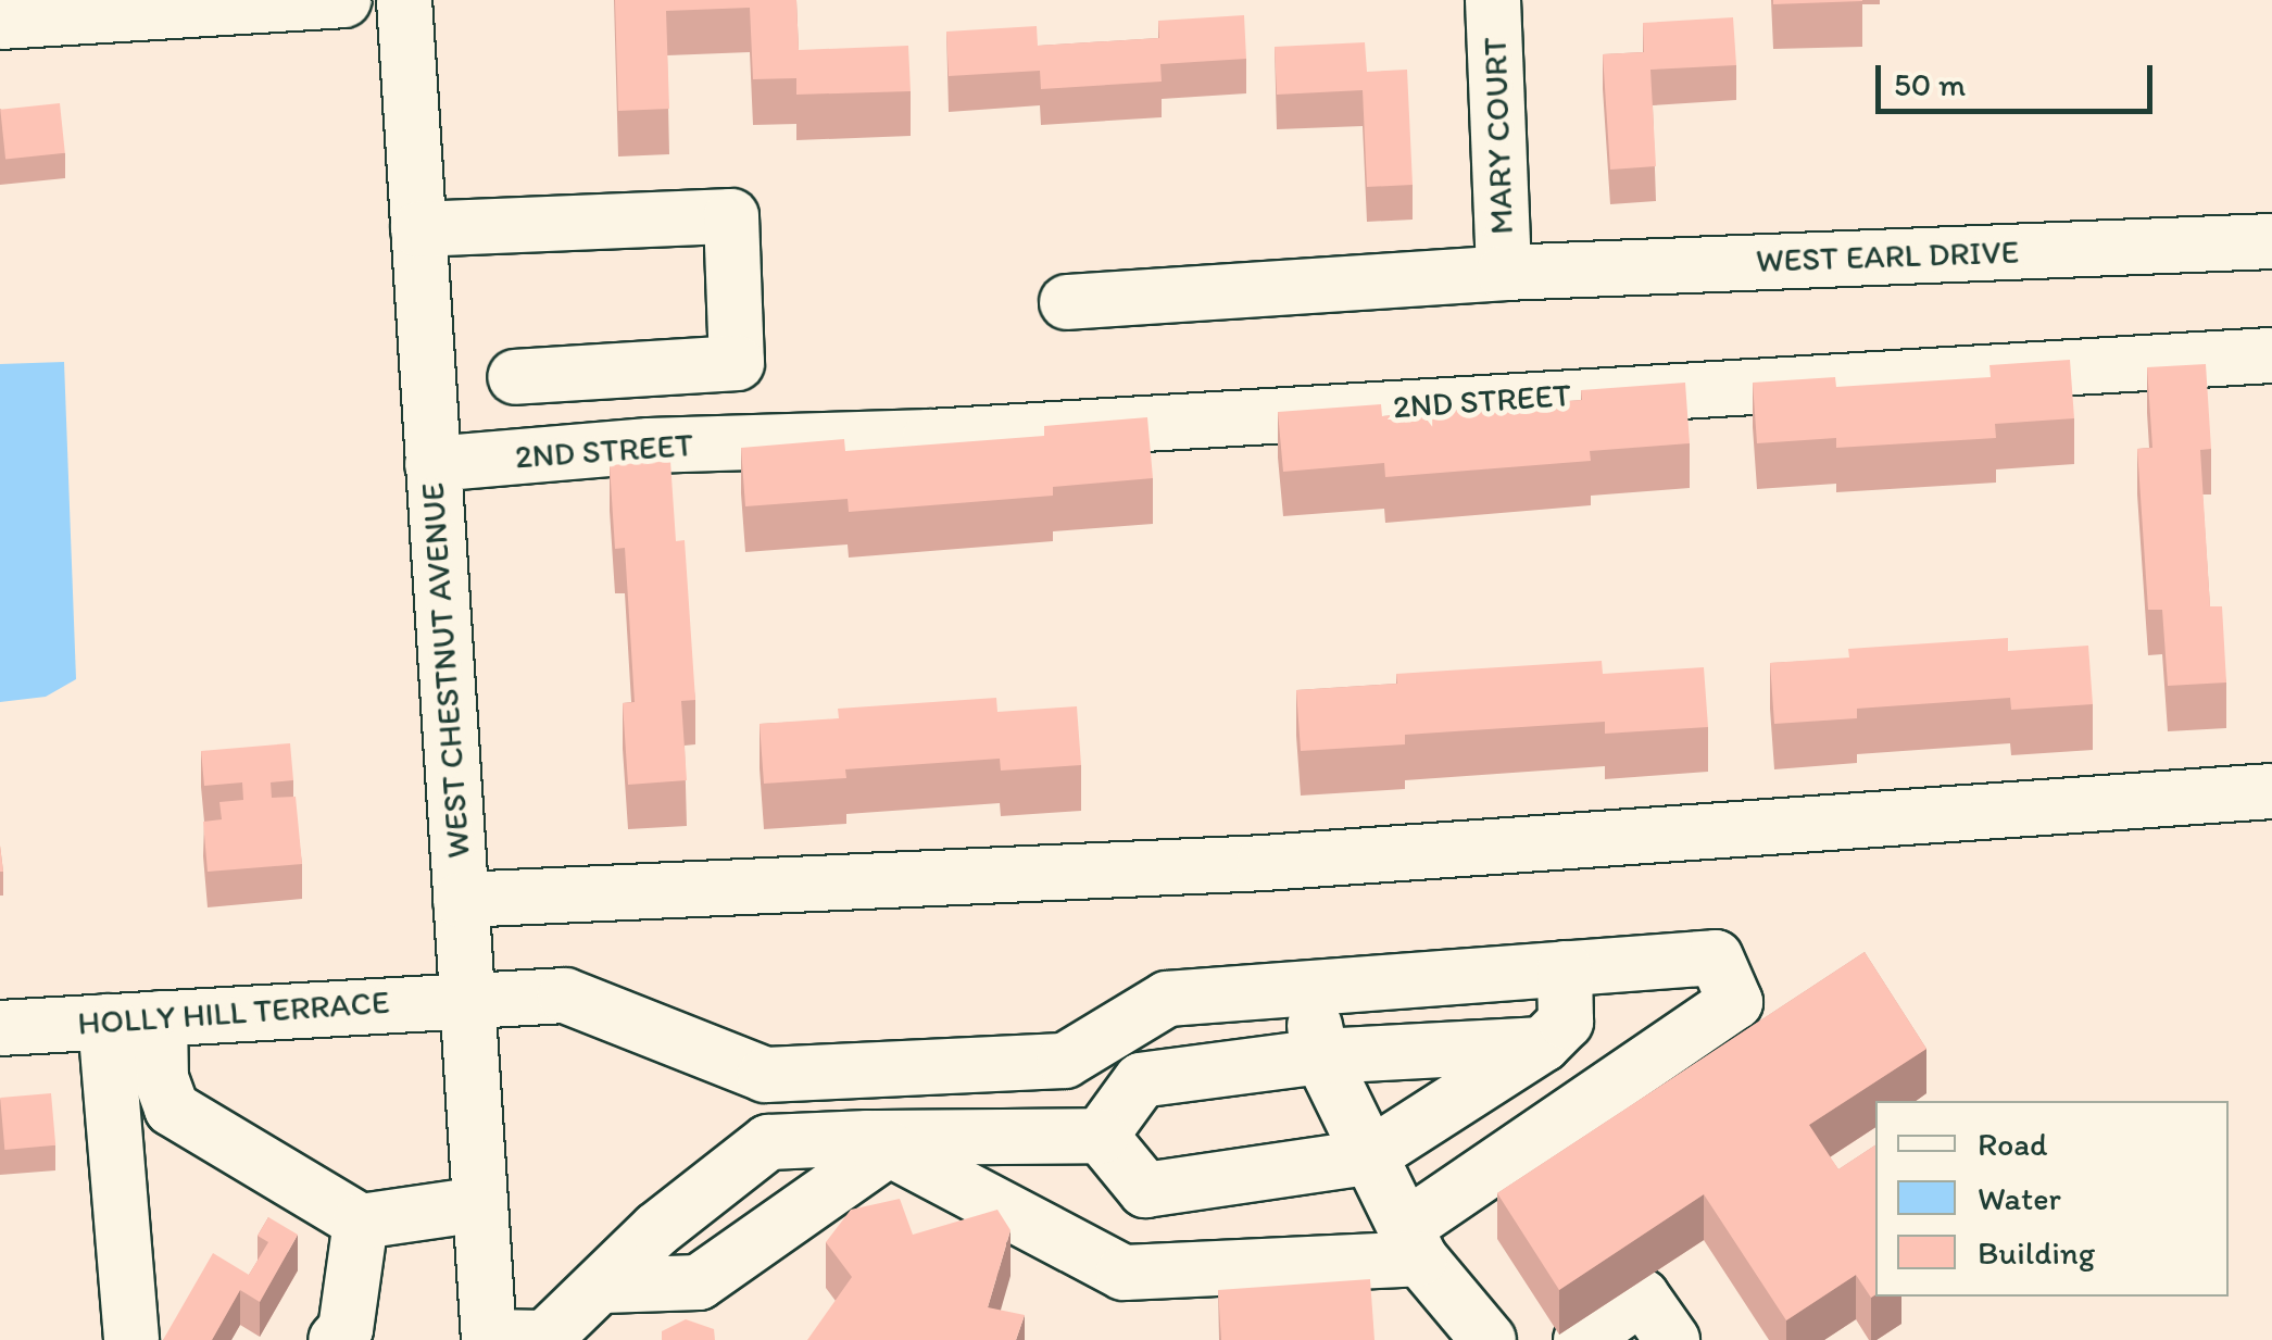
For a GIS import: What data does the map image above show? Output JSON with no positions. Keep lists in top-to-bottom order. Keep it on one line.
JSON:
{"streets":{"street":["MARY COURT","WEST EARL DRIVE","2ND STREET","WEST CHESTNUT AVENUE","HOLLY HILL TERRACE"]},"crossings":[["MARY COURT","WEST EARL DRIVE"],["2ND STREET","WEST CHESTNUT AVENUE"],["WEST CHESTNUT AVENUE","HOLLY HILL TERRACE"]],"legend":["Road","Water","Building"],"scale_bar":"50 m"}
